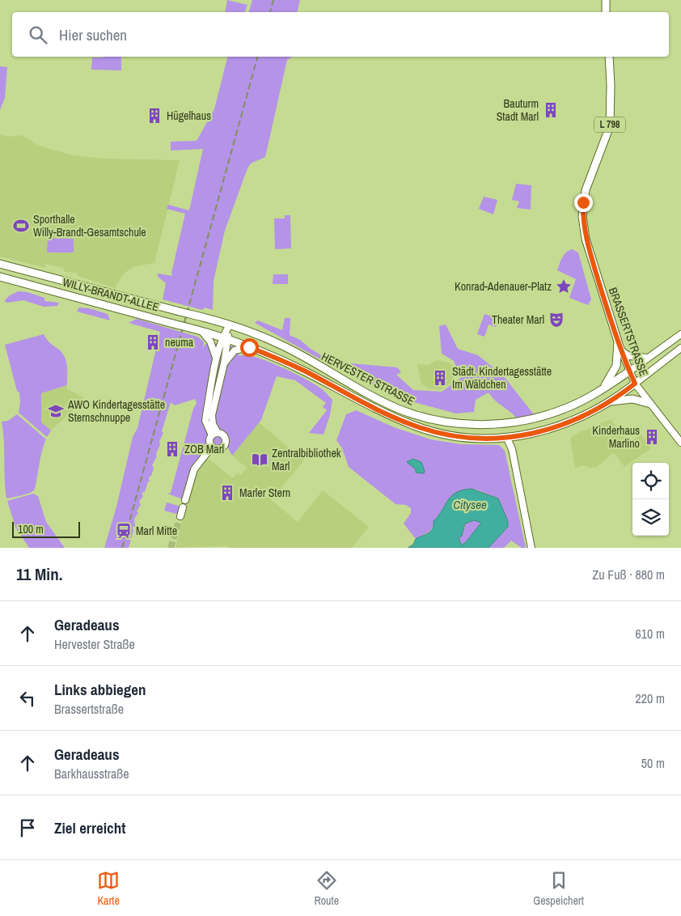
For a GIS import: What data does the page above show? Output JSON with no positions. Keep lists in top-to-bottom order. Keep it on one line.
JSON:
{"streets":{"main road":["L 798","WILLY-BRANDT-ALLEE","BRASSERTSTRASSE","HERVESTER STRASSE"]},"crossings":[["L 798","BRASSERTSTRASSE"],["L 798","HERVESTER STRASSE"],["WILLY-BRANDT-ALLEE","HERVESTER STRASSE"],["BRASSERTSTRASSE","HERVESTER STRASSE"]],"water":["Citysee"],"places":{"building":["Bauturm Stadt Marl","Hügelhaus","neuma","Städt. Kindertagesstätte Im Wäldchen","Kinderhaus Marlino","ZOB Marl","Marler Stern"],"sports":["Sporthalle Willy-Brandt-Gesamtschule"],"place":["Konrad-Adenauer-Platz"],"theatre":["Theater Marl"],"school or university":["AWO Kindertagesstätte Sternschnuppe"],"library":["Zentralbibliothek Marl"],"station":["Marl Mitte"]},"scale_bar":"100 m","page":{"search":"Hier suchen","scale":"100 m","heading":["11 Min.","Zu Fuß · 880 m"],"list":[["Geradeaus","Hervester Straße","610 m"],["Links abbiegen","Brassertstraße","220 m"],["Geradeaus","Barkhausstraße","50 m"],"Ziel erreicht"],"nav":["Karte","Route","Gespeichert"]}}
